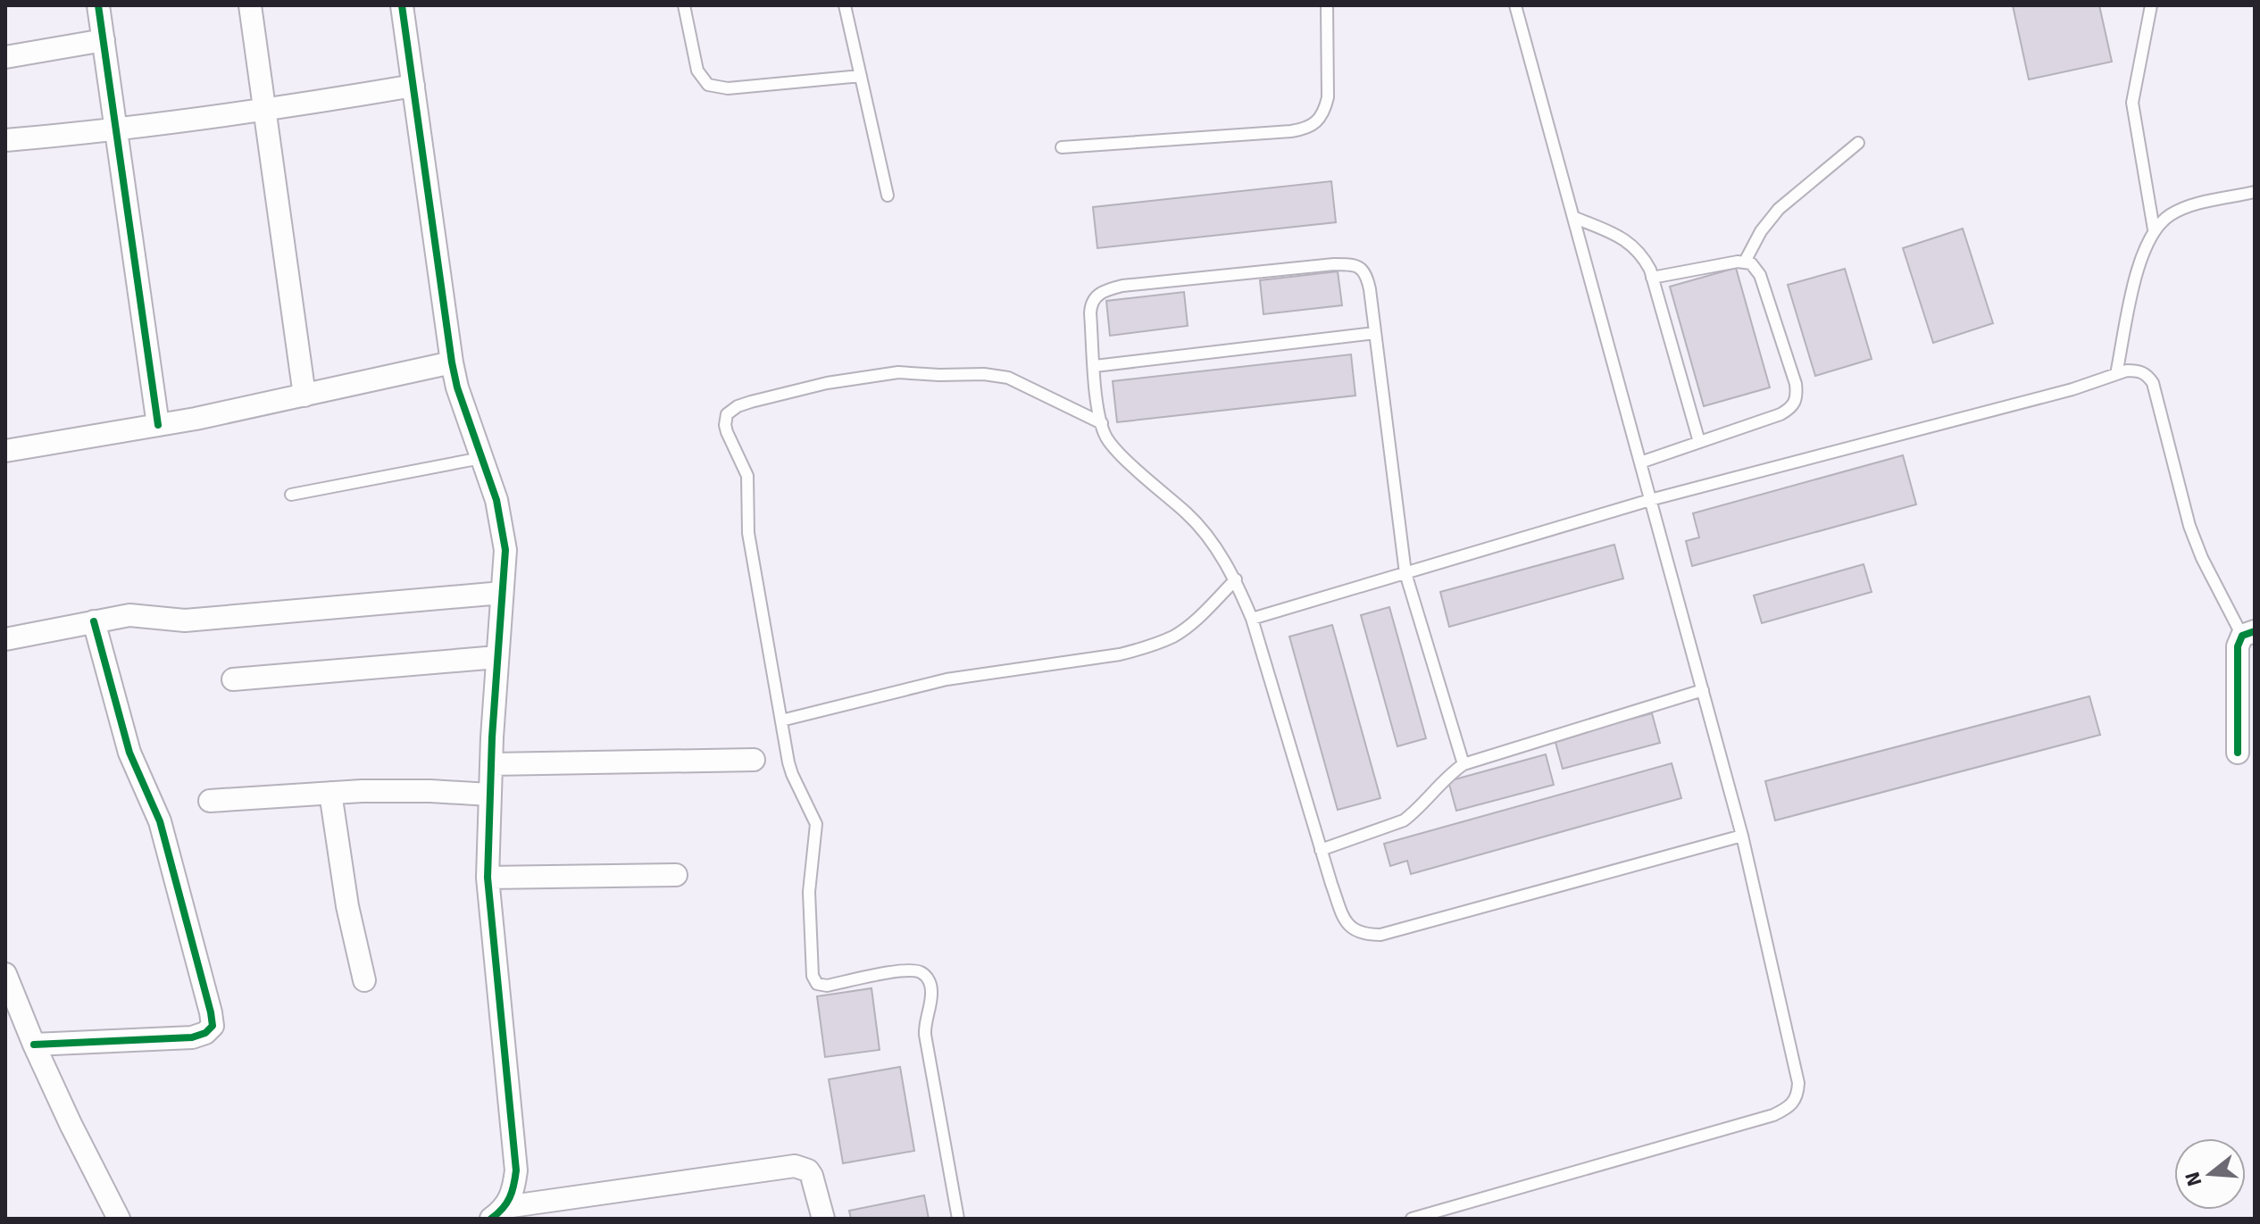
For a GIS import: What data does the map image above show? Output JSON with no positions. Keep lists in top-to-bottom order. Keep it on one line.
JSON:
{"north":"left"}
